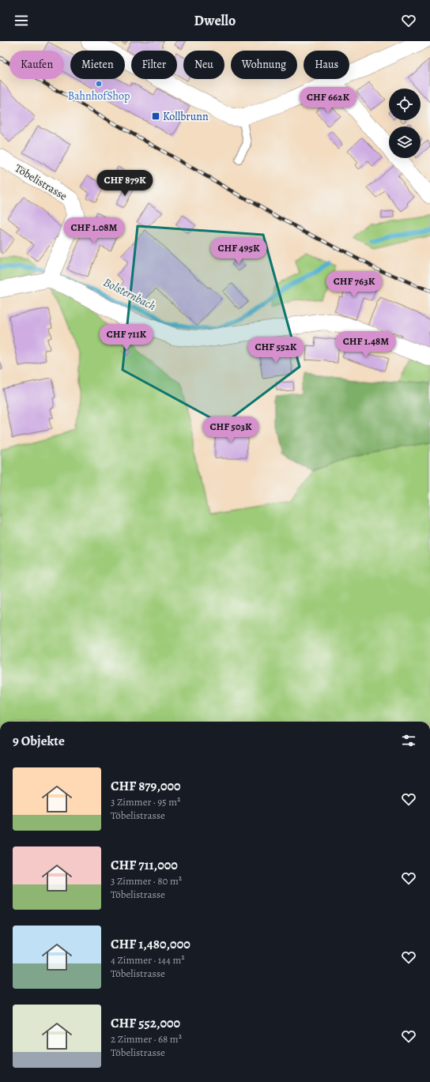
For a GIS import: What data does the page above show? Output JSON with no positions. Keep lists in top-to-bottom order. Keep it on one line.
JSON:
{"streets":{"street":["Töbelistrasse"]},"water":["Bolsternbach"],"places":{"other":["BahnhofShop"],"transit":["Kollbrunn"]},"page":{"header":"Dwello","chip":["Kaufen","Mieten","Filter","Neu","Wohnung","Haus"],"price":["CHF 662K","CHF 879K","CHF 1.08M","CHF 495K","CHF 763K","CHF 711K","CHF 1.48M","CHF 552K","CHF 503K"],"heading":"9 Objekte","list":[{"name":"CHF 879,000","note":"3 Zimmer · 95 m² · Töbelistrasse"},{"name":"CHF 711,000","note":"3 Zimmer · 80 m² · Töbelistrasse"},{"name":"CHF 1,480,000","note":"4 Zimmer · 144 m² · Töbelistrasse"},{"name":"CHF 552,000","note":"2 Zimmer · 68 m² · Töbelistrasse"}]}}
